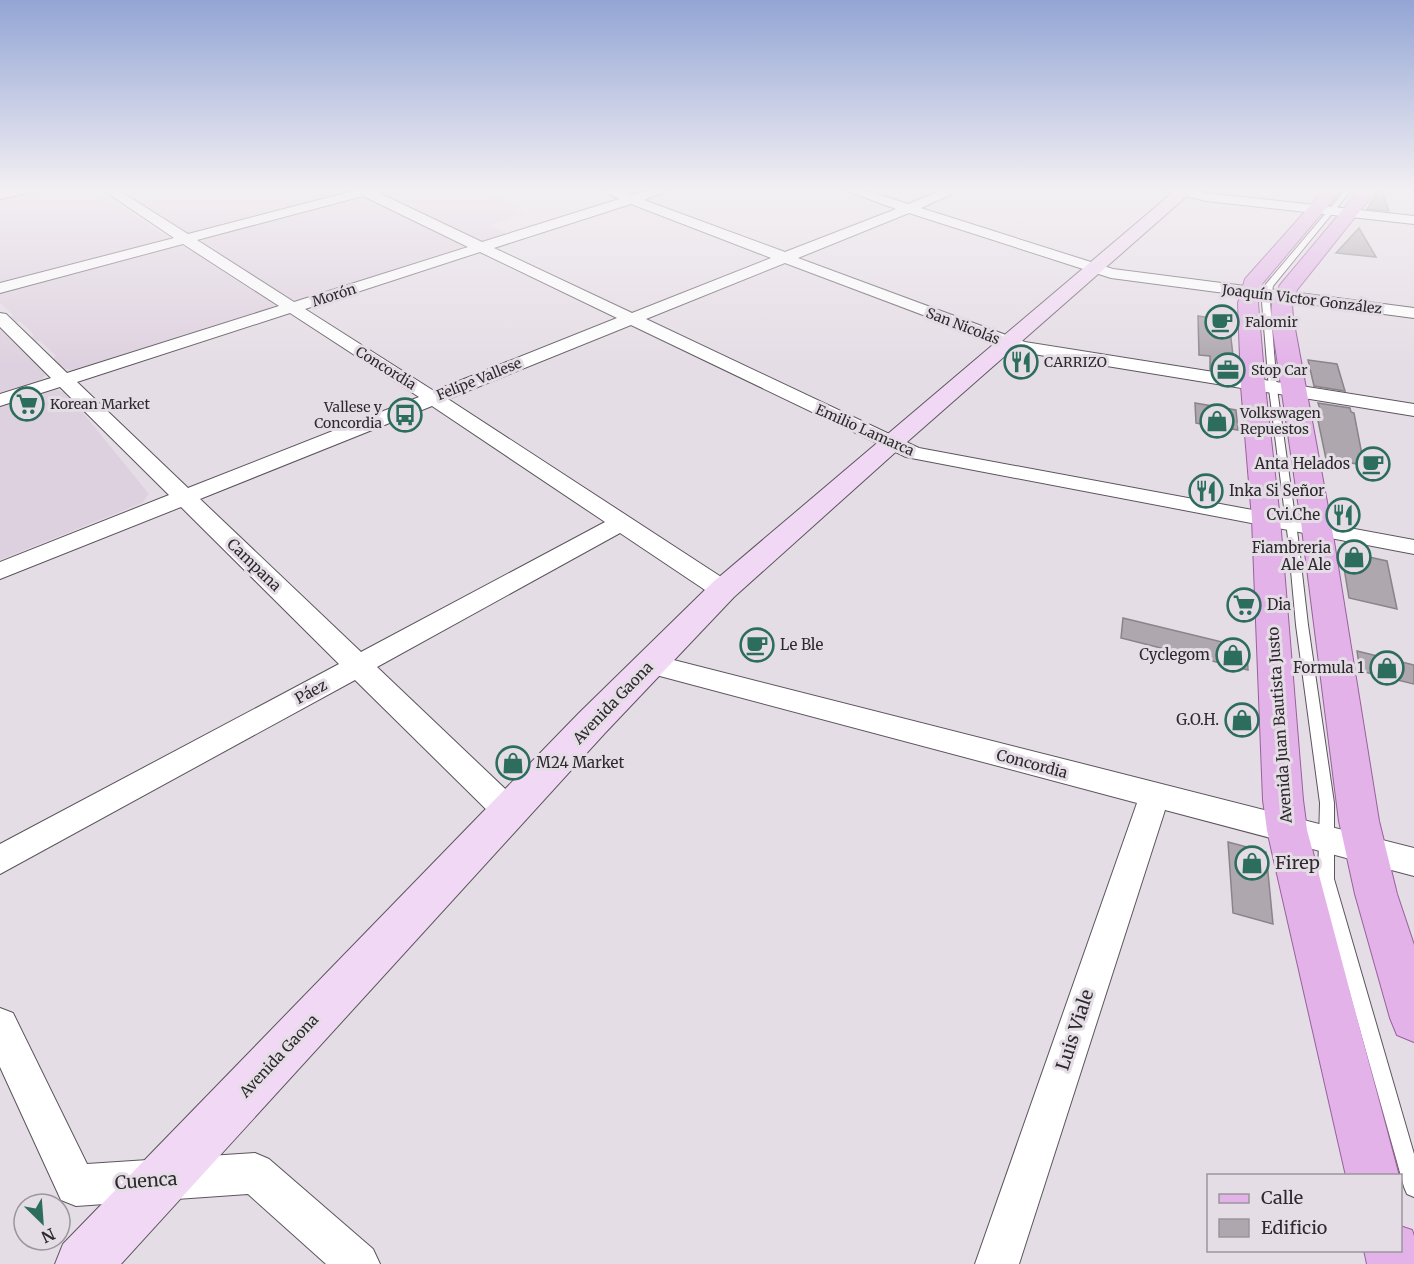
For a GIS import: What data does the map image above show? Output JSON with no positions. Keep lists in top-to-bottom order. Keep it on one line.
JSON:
{"streets":{"main road":["Avenida Gaona","Avenida Juan Bautista Justo"],"street":["Morón","Joaquín Victor González","San Nicolás","Concordia","Felipe Vallese","Emilio Lamarca","Campana","Páez","Luis Viale","Cuenca"]},"crossings":[["Morón","Concordia"],["Morón","Emilio Lamarca"],["Morón","Campana"],["Joaquín Victor González","Avenida Gaona"],["Joaquín Victor González","Avenida Juan Bautista Justo"],["San Nicolás","Felipe Vallese"],["San Nicolás","Avenida Gaona"],["San Nicolás","Avenida Juan Bautista Justo"],["Concordia","Felipe Vallese"],["Concordia","Páez"],["Concordia","Avenida Gaona"],["Concordia","Avenida Juan Bautista Justo"],["Concordia","Luis Viale"],["Felipe Vallese","Emilio Lamarca"],["Felipe Vallese","Campana"],["Emilio Lamarca","Avenida Gaona"],["Emilio Lamarca","Avenida Juan Bautista Justo"],["Campana","Páez"],["Campana","Avenida Gaona"],["Avenida Gaona","Cuenca"]],"places":{"cafe":["Falomir","Anta Helados","Le Ble"],"restaurant":["CARRIZO","Inka Si Señor","Cvi.Che"],"office":["Stop Car"],"supermarket":["Korean Market","Dia"],"bus stop":["Vallese y Concordia"],"shop":["Volkswagen Repuestos","Fiambreria Ale Ale","Cyclegom","Formula 1","G.O.H.","M24 Market","Firep"]},"legend":["Calle","Edificio"],"north":"bottom right"}
